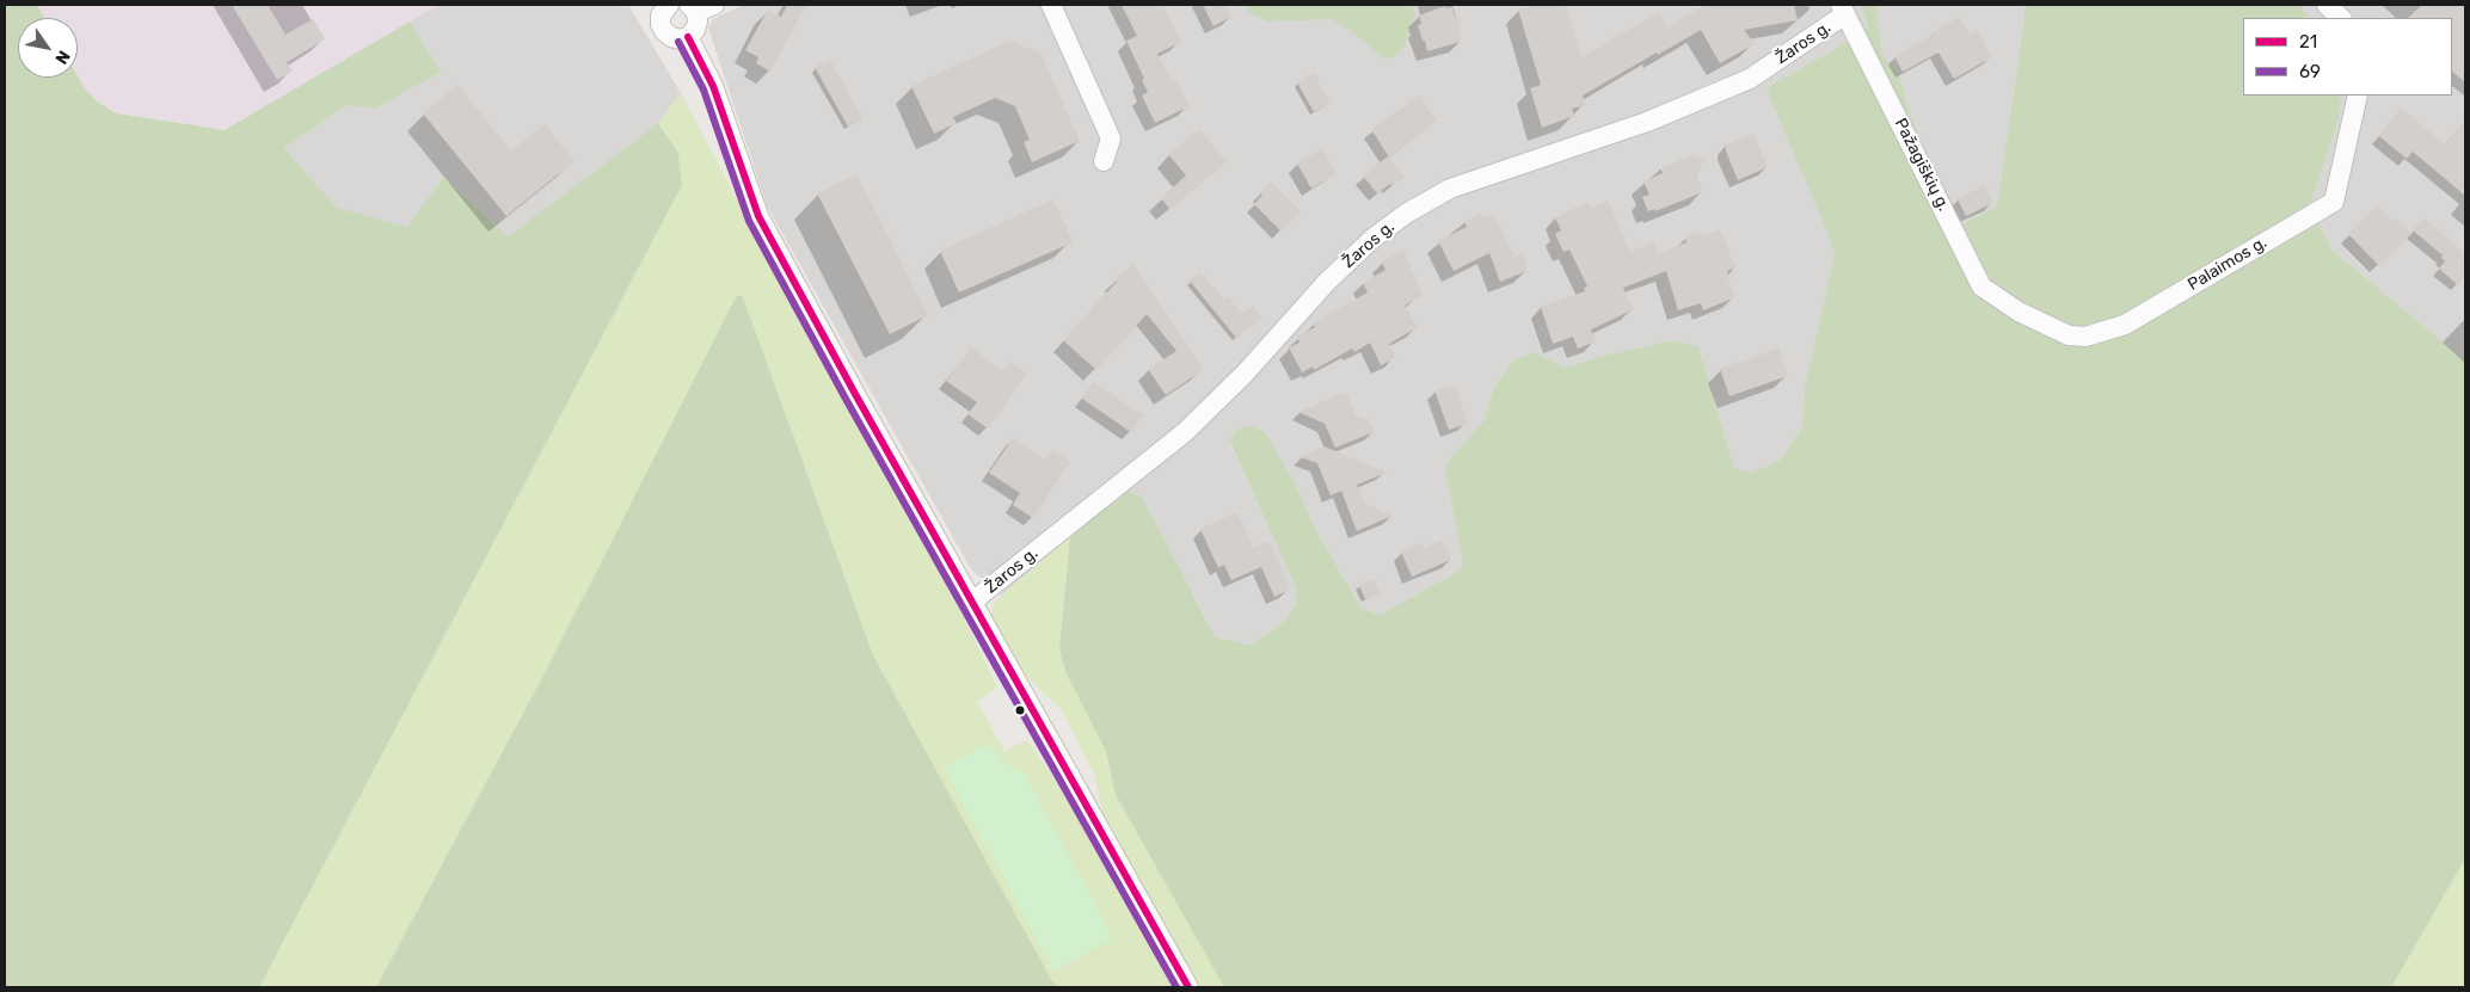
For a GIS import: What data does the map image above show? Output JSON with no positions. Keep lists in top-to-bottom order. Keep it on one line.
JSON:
{"streets":{"street":["Žaros g.","Pažagiškių g.","Palaimos g."]},"crossings":[["Žaros g.","Pažagiškių g."],["Pažagiškių g.","Palaimos g."]],"lines":["transit line 21","transit line 69"],"legend":["21","69"],"north":"bottom right"}
